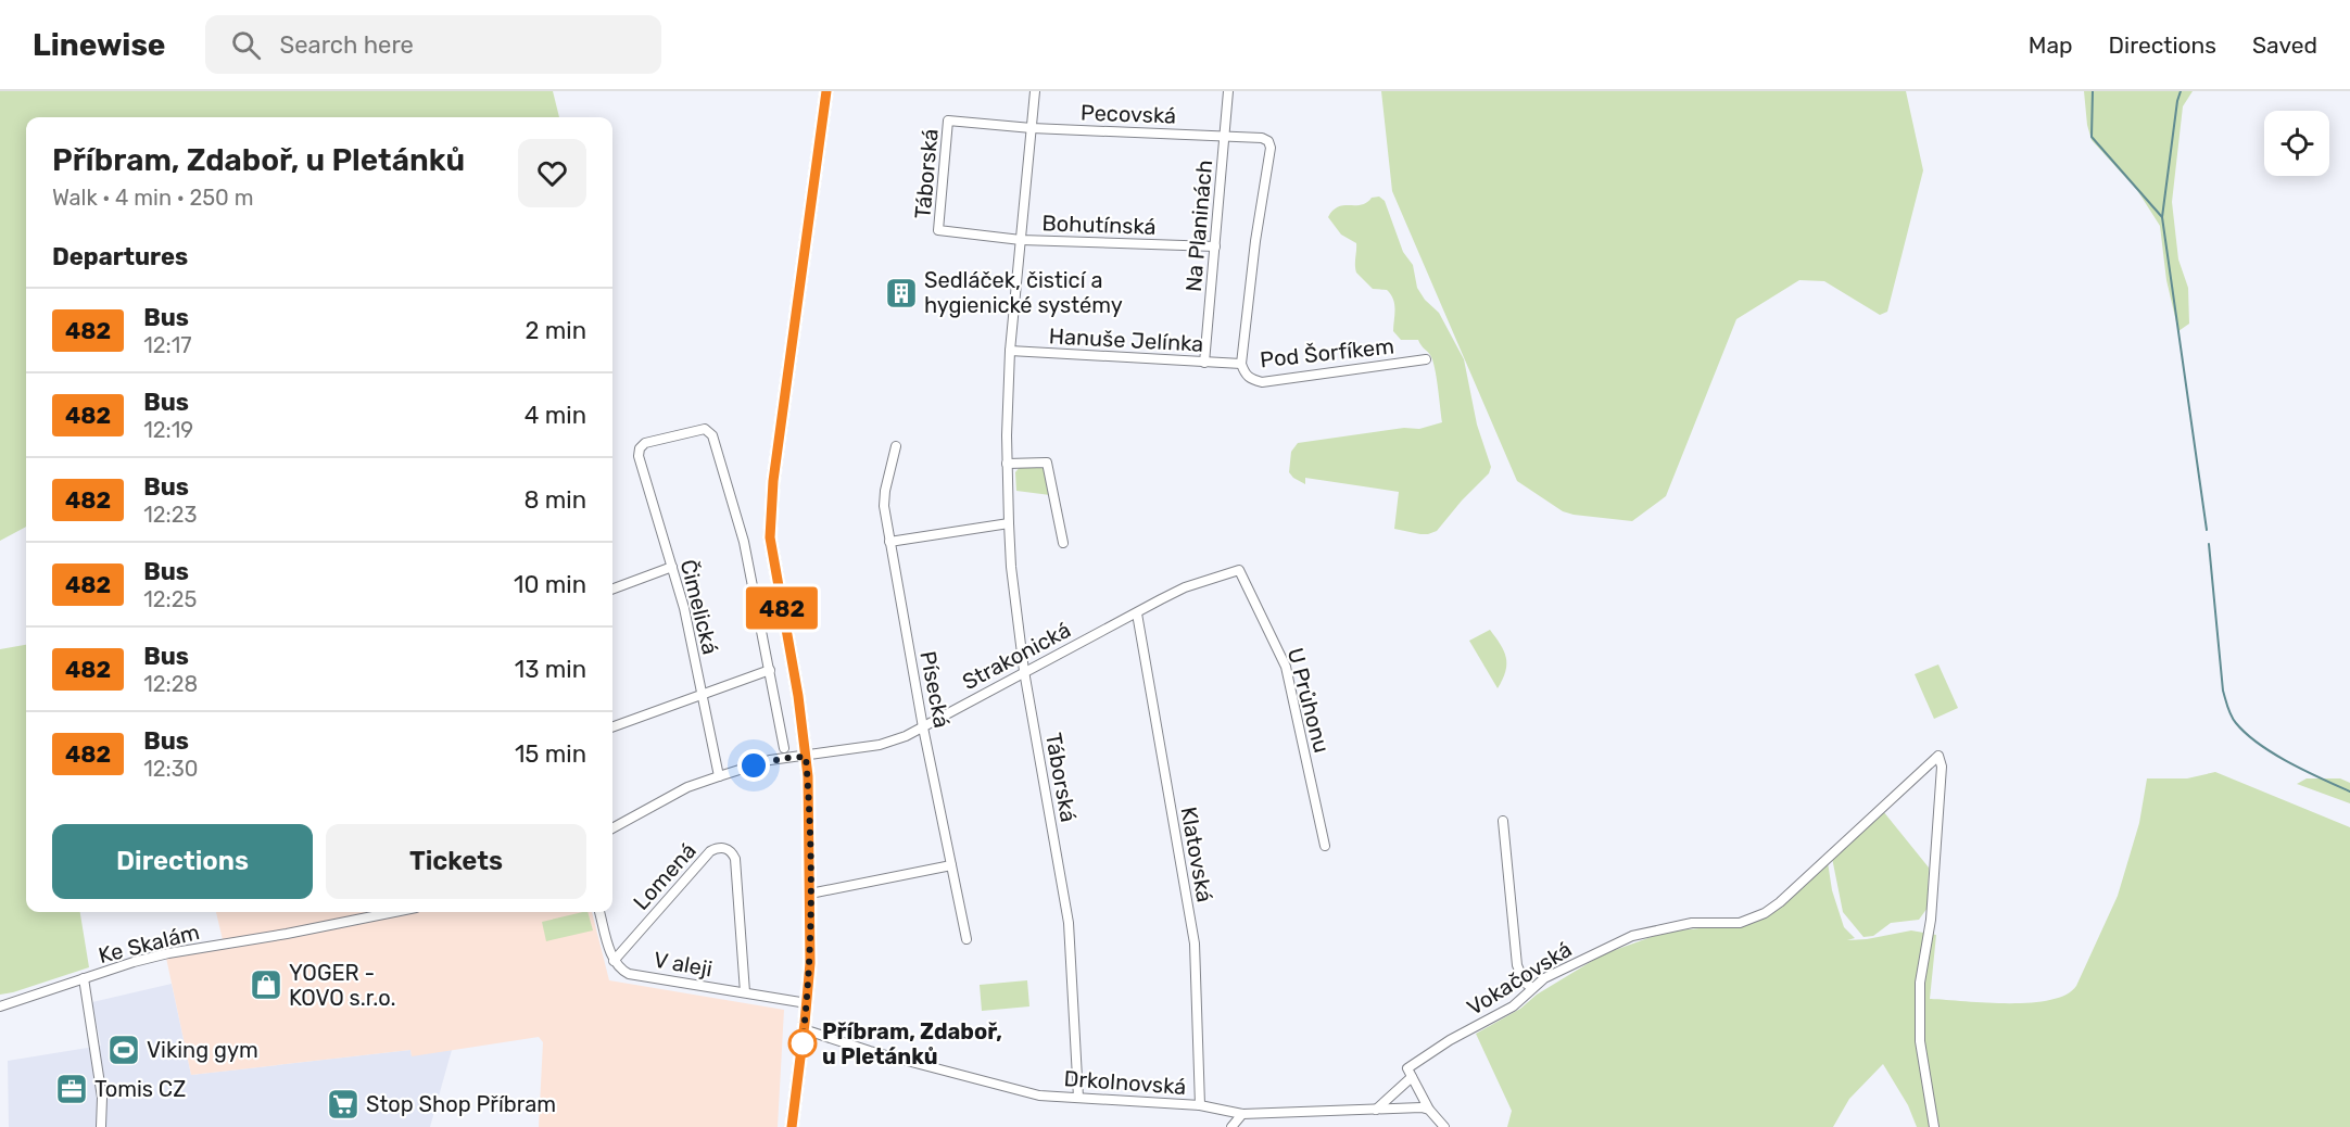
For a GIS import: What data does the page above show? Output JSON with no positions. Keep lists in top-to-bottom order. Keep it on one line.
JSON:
{"streets":{"street":["Pecovská","Táborská","Bohutínská","Na Planinách","Hanuše Jelínka","Pod Šorfíkem","Čimelická","Strakonická","Písecká","U Průhonu","Klatovská","Lomená","Ke Skalám","V aleji","Vokačovská","Drkolnovská"]},"crossings":[["Pecovská","Táborská"],["Pecovská","Na Planinách"],["Pecovská","Hanuše Jelínka"],["Pecovská","Pod Šorfíkem"],["Táborská","Bohutínská"],["Táborská","Hanuše Jelínka"],["Táborská","Strakonická"],["Táborská","Drkolnovská"],["Bohutínská","Na Planinách"],["Na Planinách","Hanuše Jelínka"],["Hanuše Jelínka","Pod Šorfíkem"],["Čimelická","Strakonická"],["Strakonická","Písecká"],["Strakonická","U Průhonu"],["Strakonická","Klatovská"],["Klatovská","Drkolnovská"],["Lomená","V aleji"],["Vokačovská","Drkolnovská"]],"places":{"building":["Sedláček, čisticí a hygienické systémy"],"shop":["YOGER - KOVO s.r.o."],"other":["Příbram, Zdaboř, u Pletánků"],"sports":["Viking gym"],"office":["Tomis CZ"],"supermarket":["Stop Shop Příbram"]},"lines":["bus line 482"],"page":{"header":"Linewise","search":"Search here","nav":["Map","Directions","Saved"],"on_map":"482","heading":[["Příbram, Zdaboř, u Pletánků","Walk · 4 min · 250 m"],"Departures"],"list":[{"mark":"482","name":"Bus","note":"12:17","value":"2 min"},{"mark":"482","name":"Bus","note":"12:19","value":"4 min"},{"mark":"482","name":"Bus","note":"12:23","value":"8 min"},{"mark":"482","name":"Bus","note":"12:25","value":"10 min"},{"mark":"482","name":"Bus","note":"12:28","value":"13 min"},{"mark":"482","name":"Bus","note":"12:30","value":"15 min"}],"buttons":["Directions","Tickets"]}}
